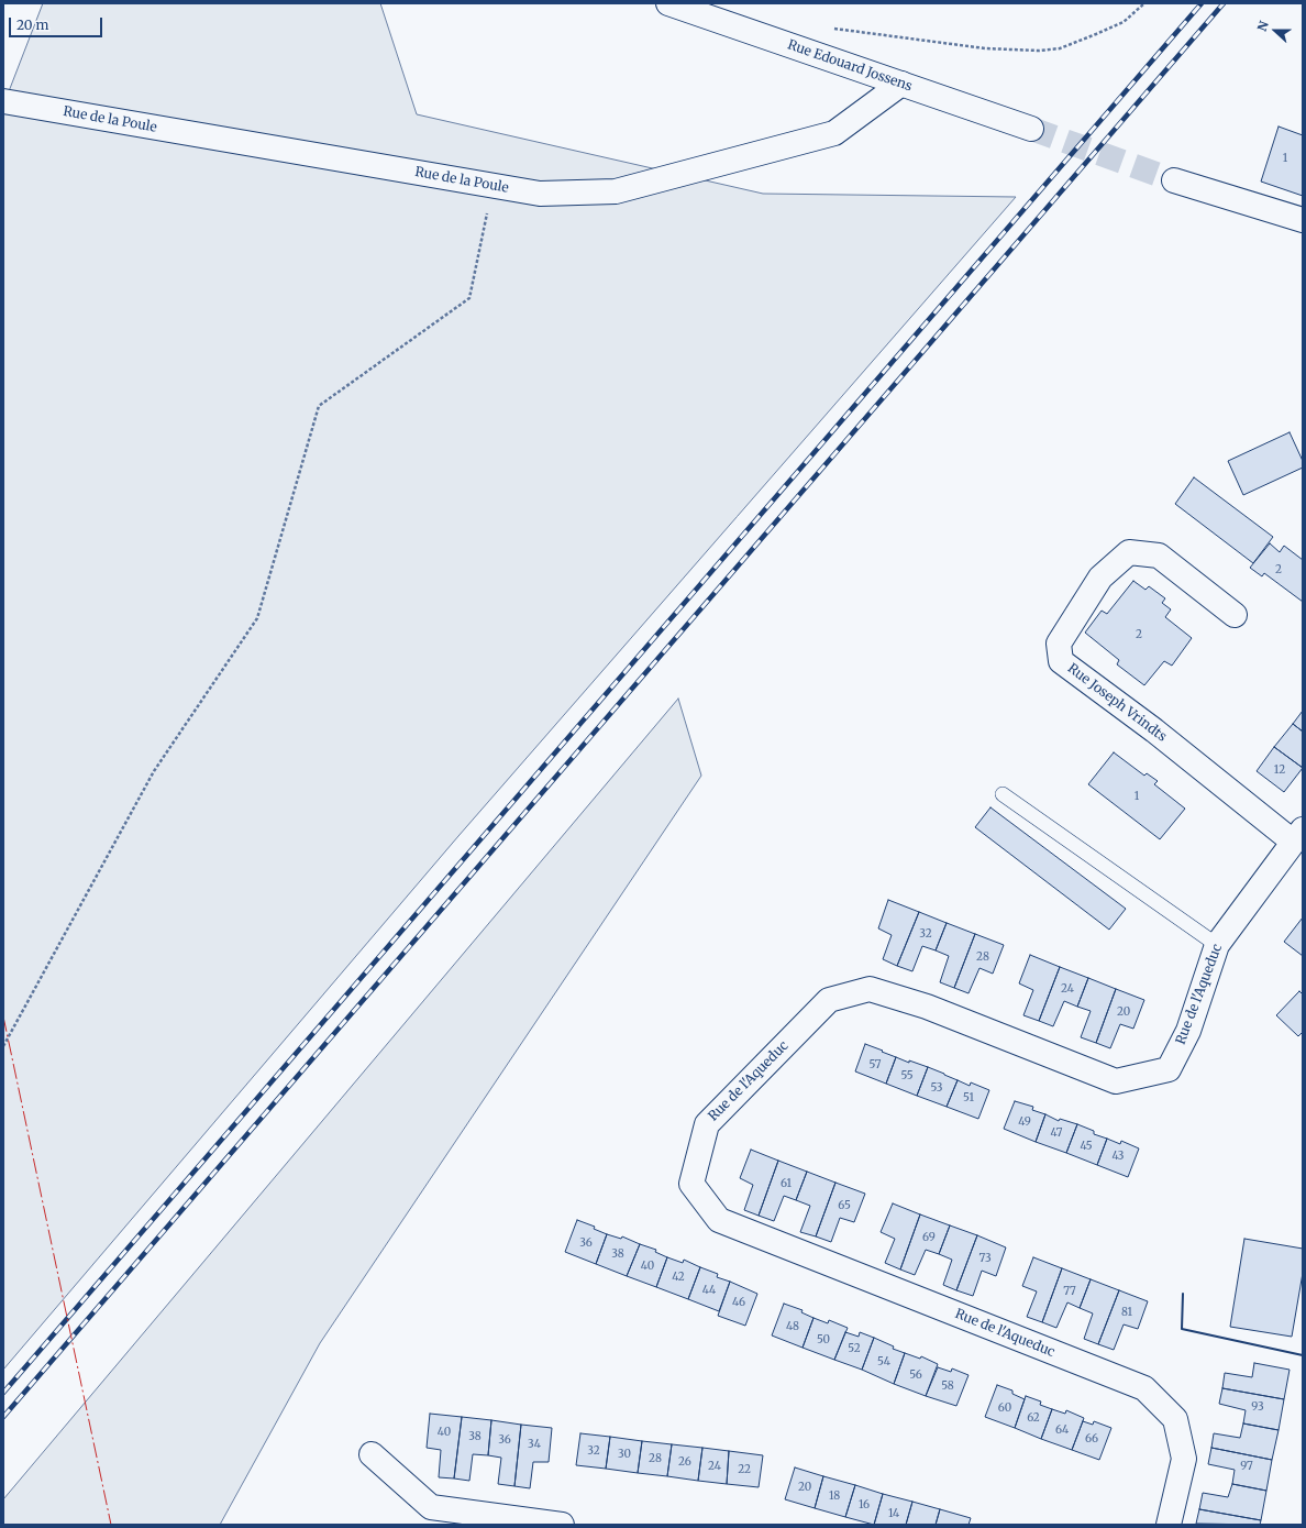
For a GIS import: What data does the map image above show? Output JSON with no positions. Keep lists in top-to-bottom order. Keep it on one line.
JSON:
{"streets":{"street":["Rue Edouard Jossens","Rue de la Poule","Rue Joseph Vrindts","Rue de l'Aqueduc"]},"crossings":[["Rue Edouard Jossens","Rue de la Poule"],["Rue Joseph Vrindts","Rue de l'Aqueduc"]],"house_numbers":["1","2","2","12","1","32","28","24","20","57","55","53","51","49","47","45","43","61","65","69","36","38","73","40","42","44","77","46","81","48","50","52","54","56","58","93","60","62","64","40","38","66","36","34","32","30","28","26","24","97","22","20","18","16","14"],"scale_bar":"20 m","north":"left"}
